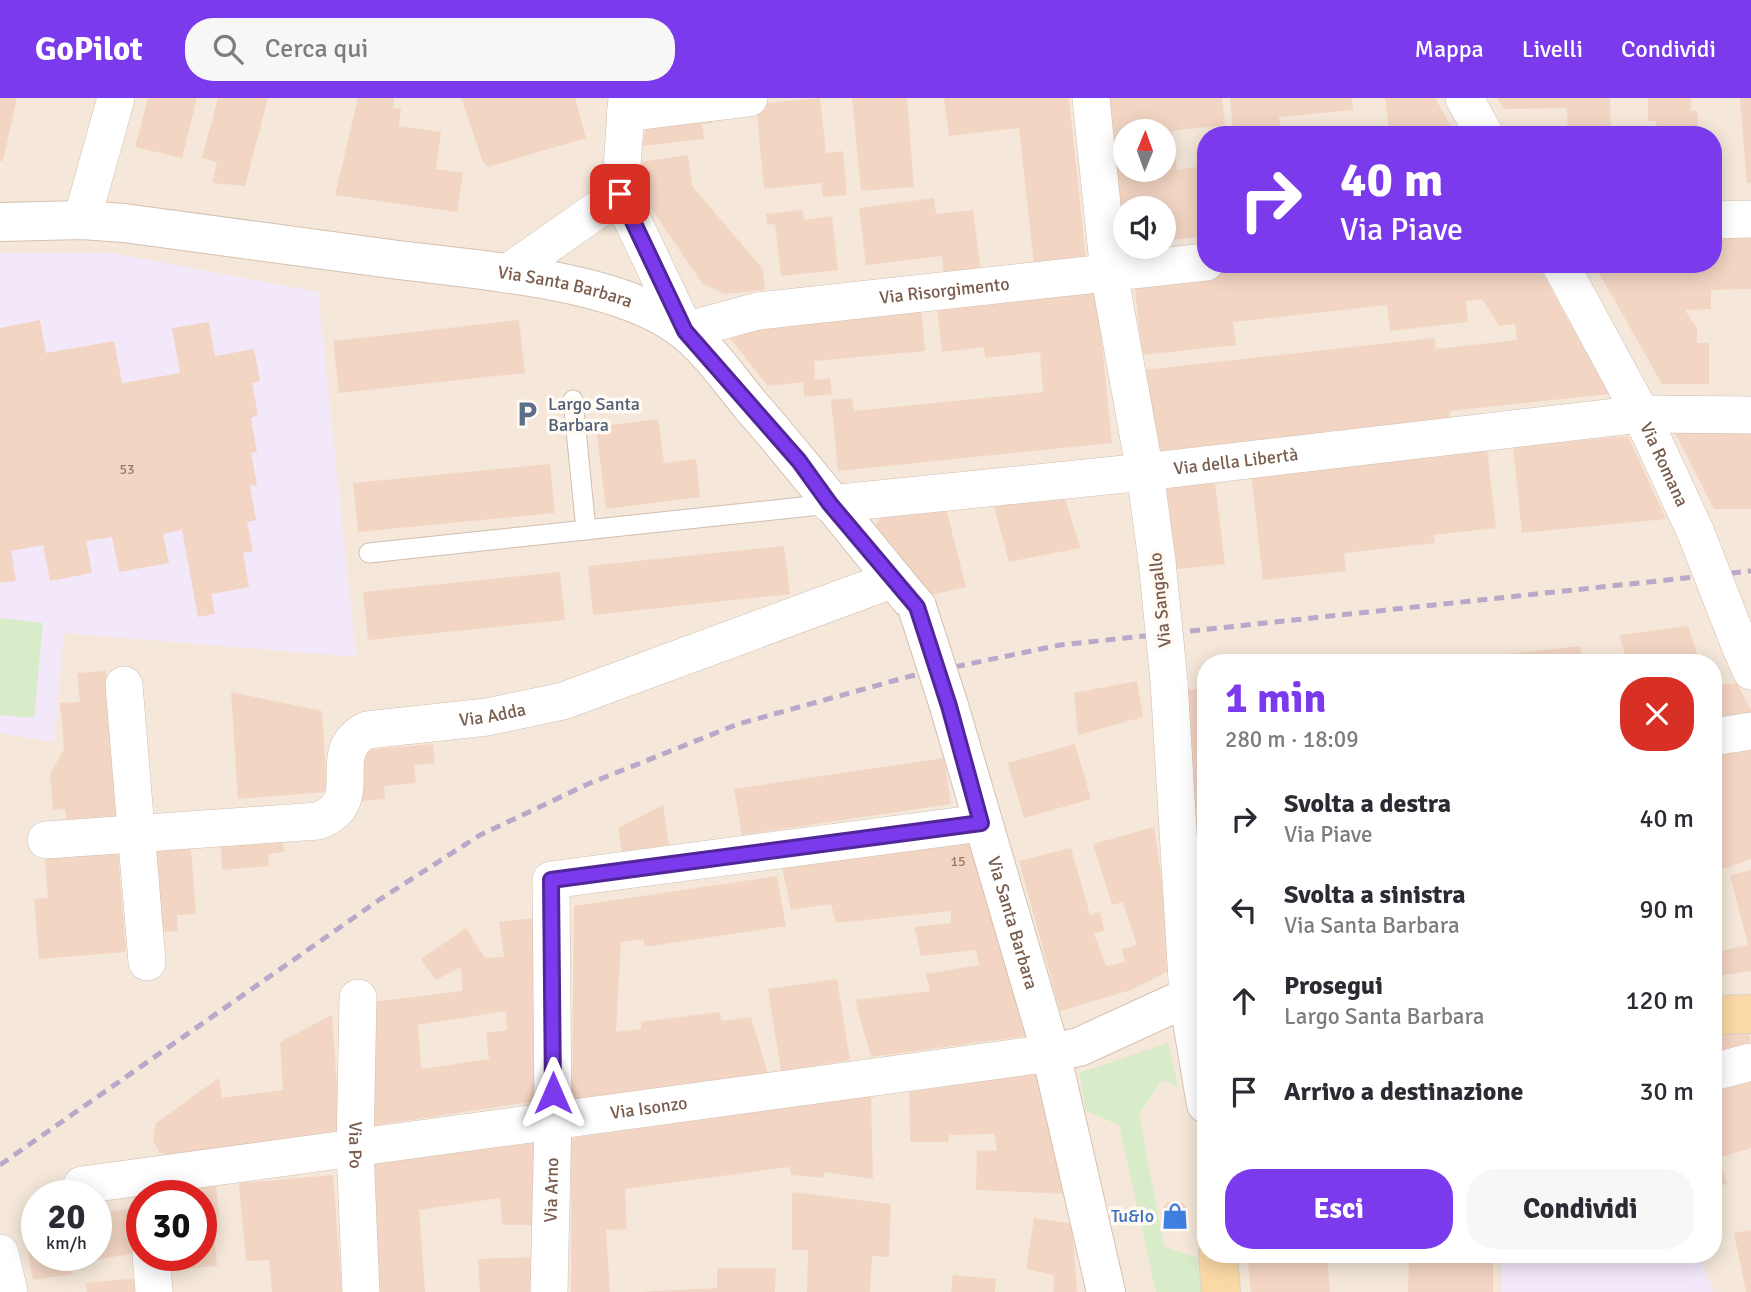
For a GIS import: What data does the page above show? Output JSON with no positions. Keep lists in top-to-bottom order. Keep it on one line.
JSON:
{"streets":{"street":["Via Santa Barbara","Via Risorgimento","Via della Libertà","Via Romana","Via Sangallo","Via Adda","Via Isonzo","Via Po","Via Arno"]},"crossings":[["Via Santa Barbara","Via Risorgimento"],["Via Santa Barbara","Via della Libertà"],["Via Santa Barbara","Via Adda"],["Via Santa Barbara","Via Isonzo"],["Via Santa Barbara","Via Arno"],["Via Risorgimento","Via Sangallo"],["Via della Libertà","Via Romana"],["Via della Libertà","Via Sangallo"],["Via Isonzo","Via Po"],["Via Isonzo","Via Arno"]],"places":{"parking":["Largo Santa Barbara"],"shop":["Tu&Io"]},"house_numbers":["53","15"],"north":"top","page":{"header":"GoPilot","search":"Cerca qui","nav":["Mappa","Livelli","Condividi"],"turn":["40 m","Via Piave"],"heading":["1 min","280 m · 18:09"],"list":[{"name":"Svolta a destra","note":"Via Piave","value":"40 m"},{"name":"Svolta a sinistra","note":"Via Santa Barbara","value":"90 m"},{"name":"Prosegui","note":"Largo Santa Barbara","value":"120 m"},{"name":"Arrivo a destinazione","value":"30 m"}],"buttons":["Esci","Condividi"],"speed":"20 km/h","limit":"30"}}
